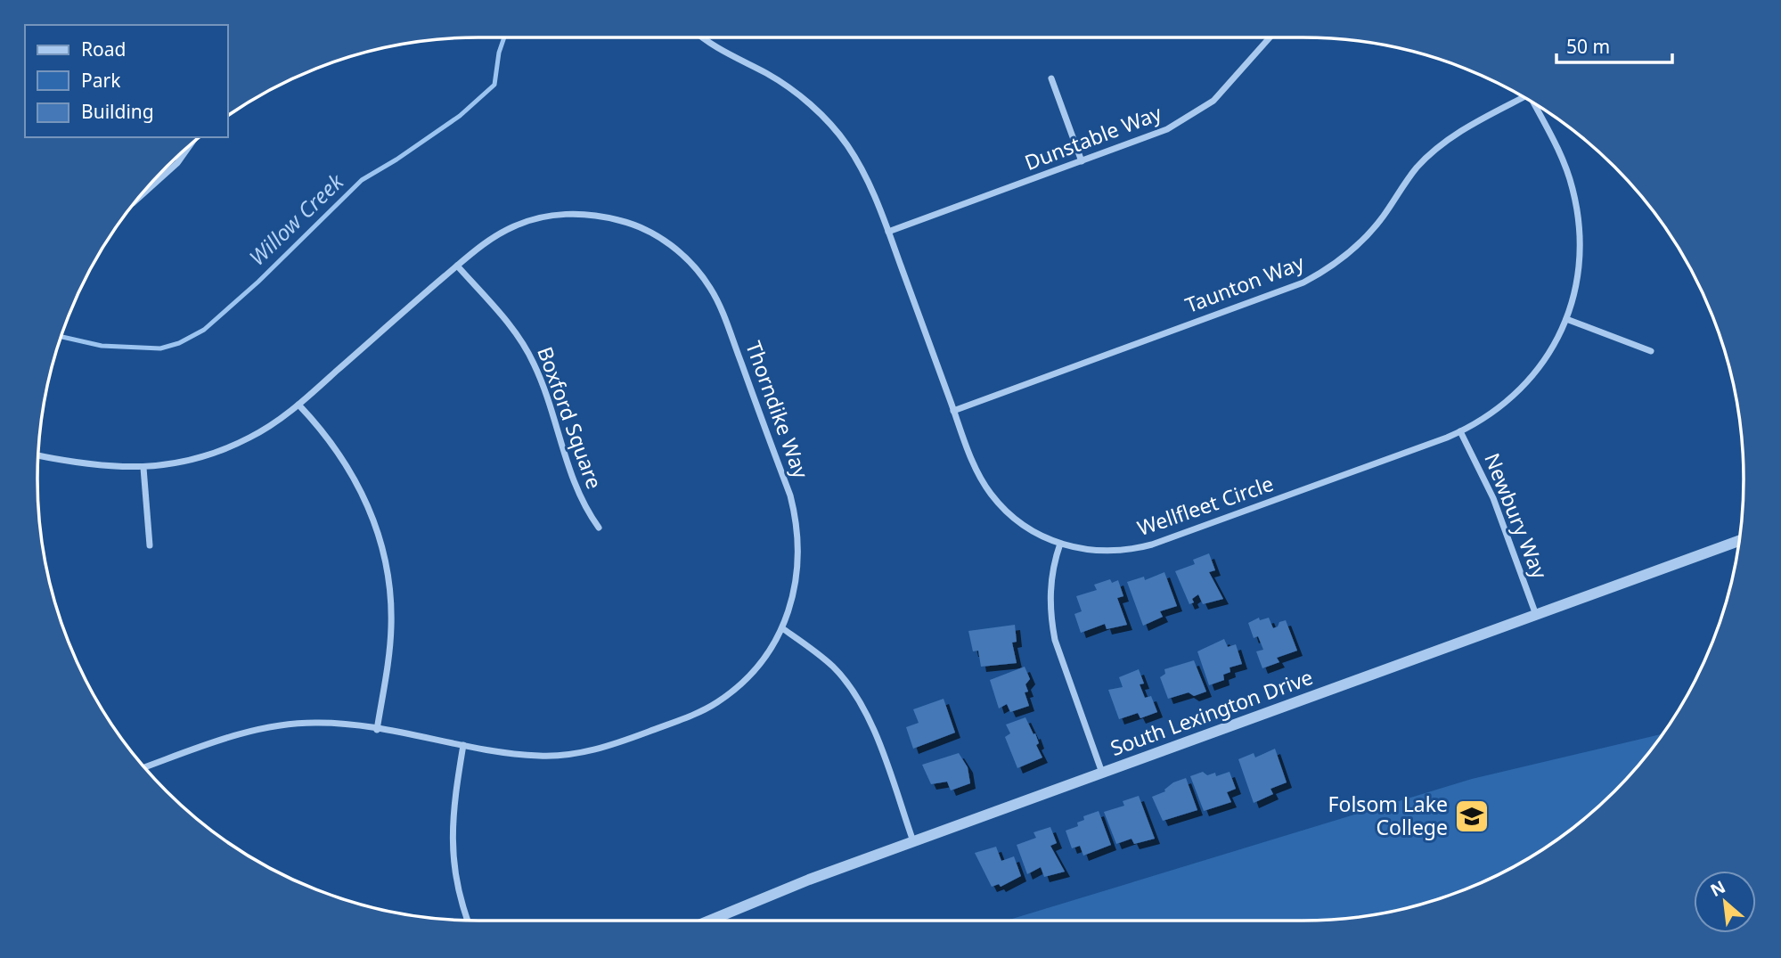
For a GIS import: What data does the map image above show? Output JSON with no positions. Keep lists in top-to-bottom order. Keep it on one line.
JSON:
{"streets":{"street":["Dunstable Way","Taunton Way","Thorndike Way","Boxford Square","Wellfleet Circle","Newbury Way","South Lexington Drive"]},"crossings":[["Dunstable Way","Wellfleet Circle"],["Taunton Way","Wellfleet Circle"],["Thorndike Way","Boxford Square"],["Wellfleet Circle","Newbury Way"],["Newbury Way","South Lexington Drive"]],"water":["Willow Creek"],"places":{"school or university":["Folsom Lake College"]},"legend":["Road","Park","Building"],"scale_bar":"50 m","north":"top left"}
